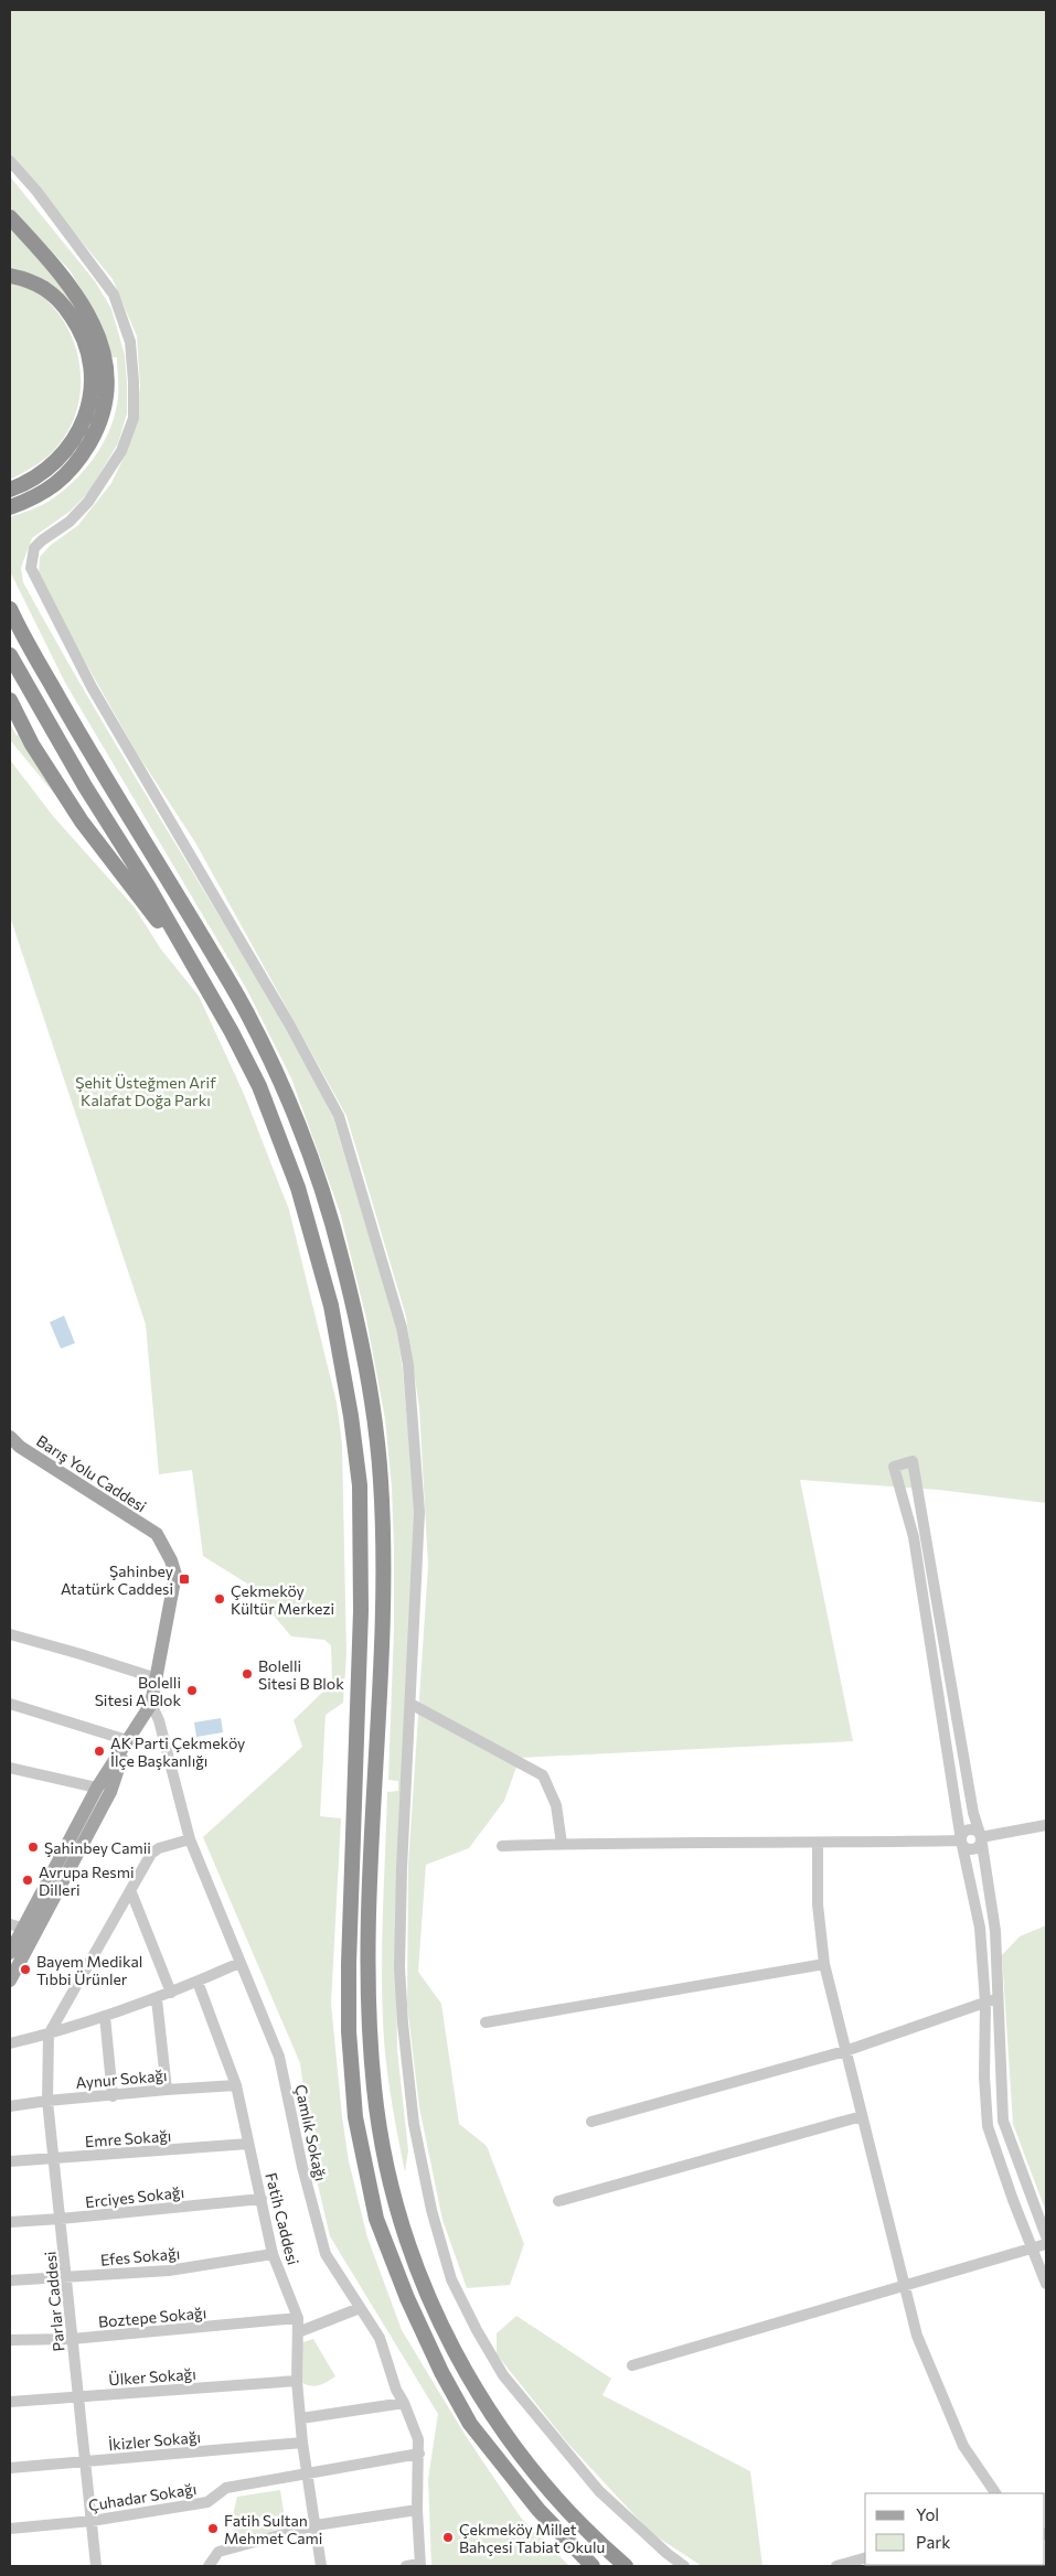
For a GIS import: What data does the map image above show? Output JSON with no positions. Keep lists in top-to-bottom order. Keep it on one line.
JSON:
{"streets":{"main road":["Barış Yolu Caddesi"],"street":["Aynur Sokağı","Çamlık Sokağı","Emre Sokağı","Erciyes Sokağı","Fatih Caddesi","Efes Sokağı","Parlar Caddesi","Boztepe Sokağı","Ülker Sokağı","İkizler Sokağı","Çuhadar Sokağı"]},"crossings":[["Aynur Sokağı","Fatih Caddesi"],["Aynur Sokağı","Parlar Caddesi"],["Çamlık Sokağı","Çuhadar Sokağı"],["Emre Sokağı","Fatih Caddesi"],["Emre Sokağı","Parlar Caddesi"],["Erciyes Sokağı","Fatih Caddesi"],["Erciyes Sokağı","Parlar Caddesi"],["Fatih Caddesi","Efes Sokağı"],["Fatih Caddesi","Boztepe Sokağı"],["Fatih Caddesi","Ülker Sokağı"],["Fatih Caddesi","İkizler Sokağı"],["Fatih Caddesi","Çuhadar Sokağı"],["Efes Sokağı","Parlar Caddesi"],["Parlar Caddesi","Boztepe Sokağı"],["Parlar Caddesi","Ülker Sokağı"],["Parlar Caddesi","İkizler Sokağı"],["Parlar Caddesi","Çuhadar Sokağı"]],"parks":["Şehit Üsteğmen Arif Kalafat Doğa Parkı"],"places":{"transit":["Şahinbey Atatürk Caddesi"],"other":["Çekmeköy Kültür Merkezi","Bolelli Sitesi B Blok","Bolelli Sitesi A Blok","AK Parti Çekmeköy İlçe Başkanlığı","Şahinbey Camii","Avrupa Resmi Dilleri","Bayem Medikal Tıbbi Ürünler","Fatih Sultan Mehmet Cami","Çekmeköy Millet Bahçesi Tabiat Okulu"]},"legend":["Yol","Park"]}
